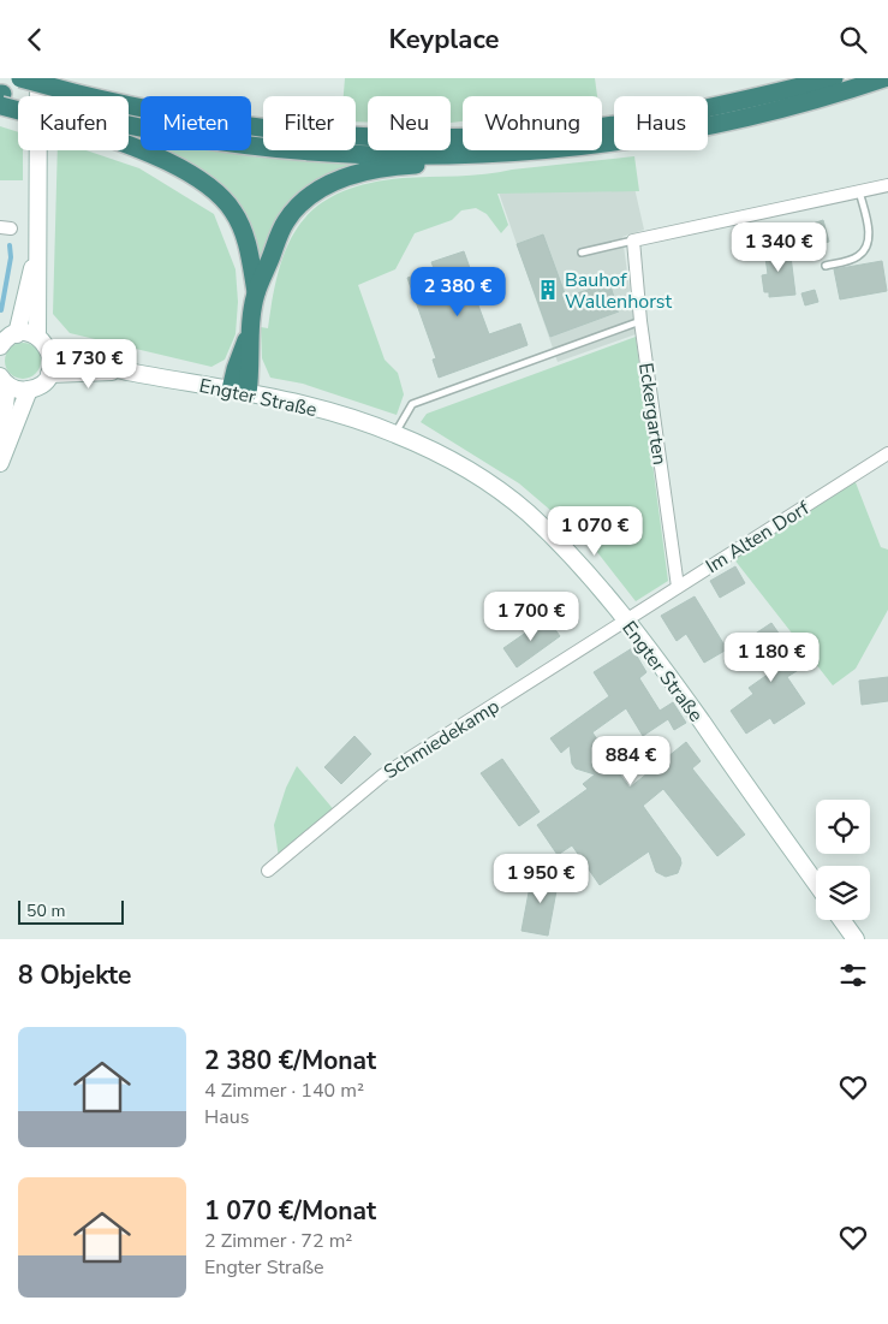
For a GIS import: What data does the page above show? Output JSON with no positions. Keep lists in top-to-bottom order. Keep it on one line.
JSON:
{"streets":{"main road":["Engter Straße"],"street":["Eckergarten","Im Alten Dorf","Schmiedekamp"]},"crossings":[["Engter Straße","Im Alten Dorf"],["Engter Straße","Schmiedekamp"],["Eckergarten","Im Alten Dorf"],["Im Alten Dorf","Schmiedekamp"]],"places":{"building":["Bauhof Wallenhorst"]},"scale_bar":"50 m","page":{"header":"Keyplace","chip":["Kaufen","Mieten","Filter","Neu","Wohnung","Haus"],"price":["1 340 €","2 380 €","1 730 €","1 070 €","1 700 €","1 180 €","884 €","1 950 €"],"scale":"50 m","heading":"8 Objekte","list":[{"name":"2 380 €/Monat","note":"4 Zimmer · 140 m² · Haus"},{"name":"1 070 €/Monat","note":"2 Zimmer · 72 m² · Engter Straße"}]}}
